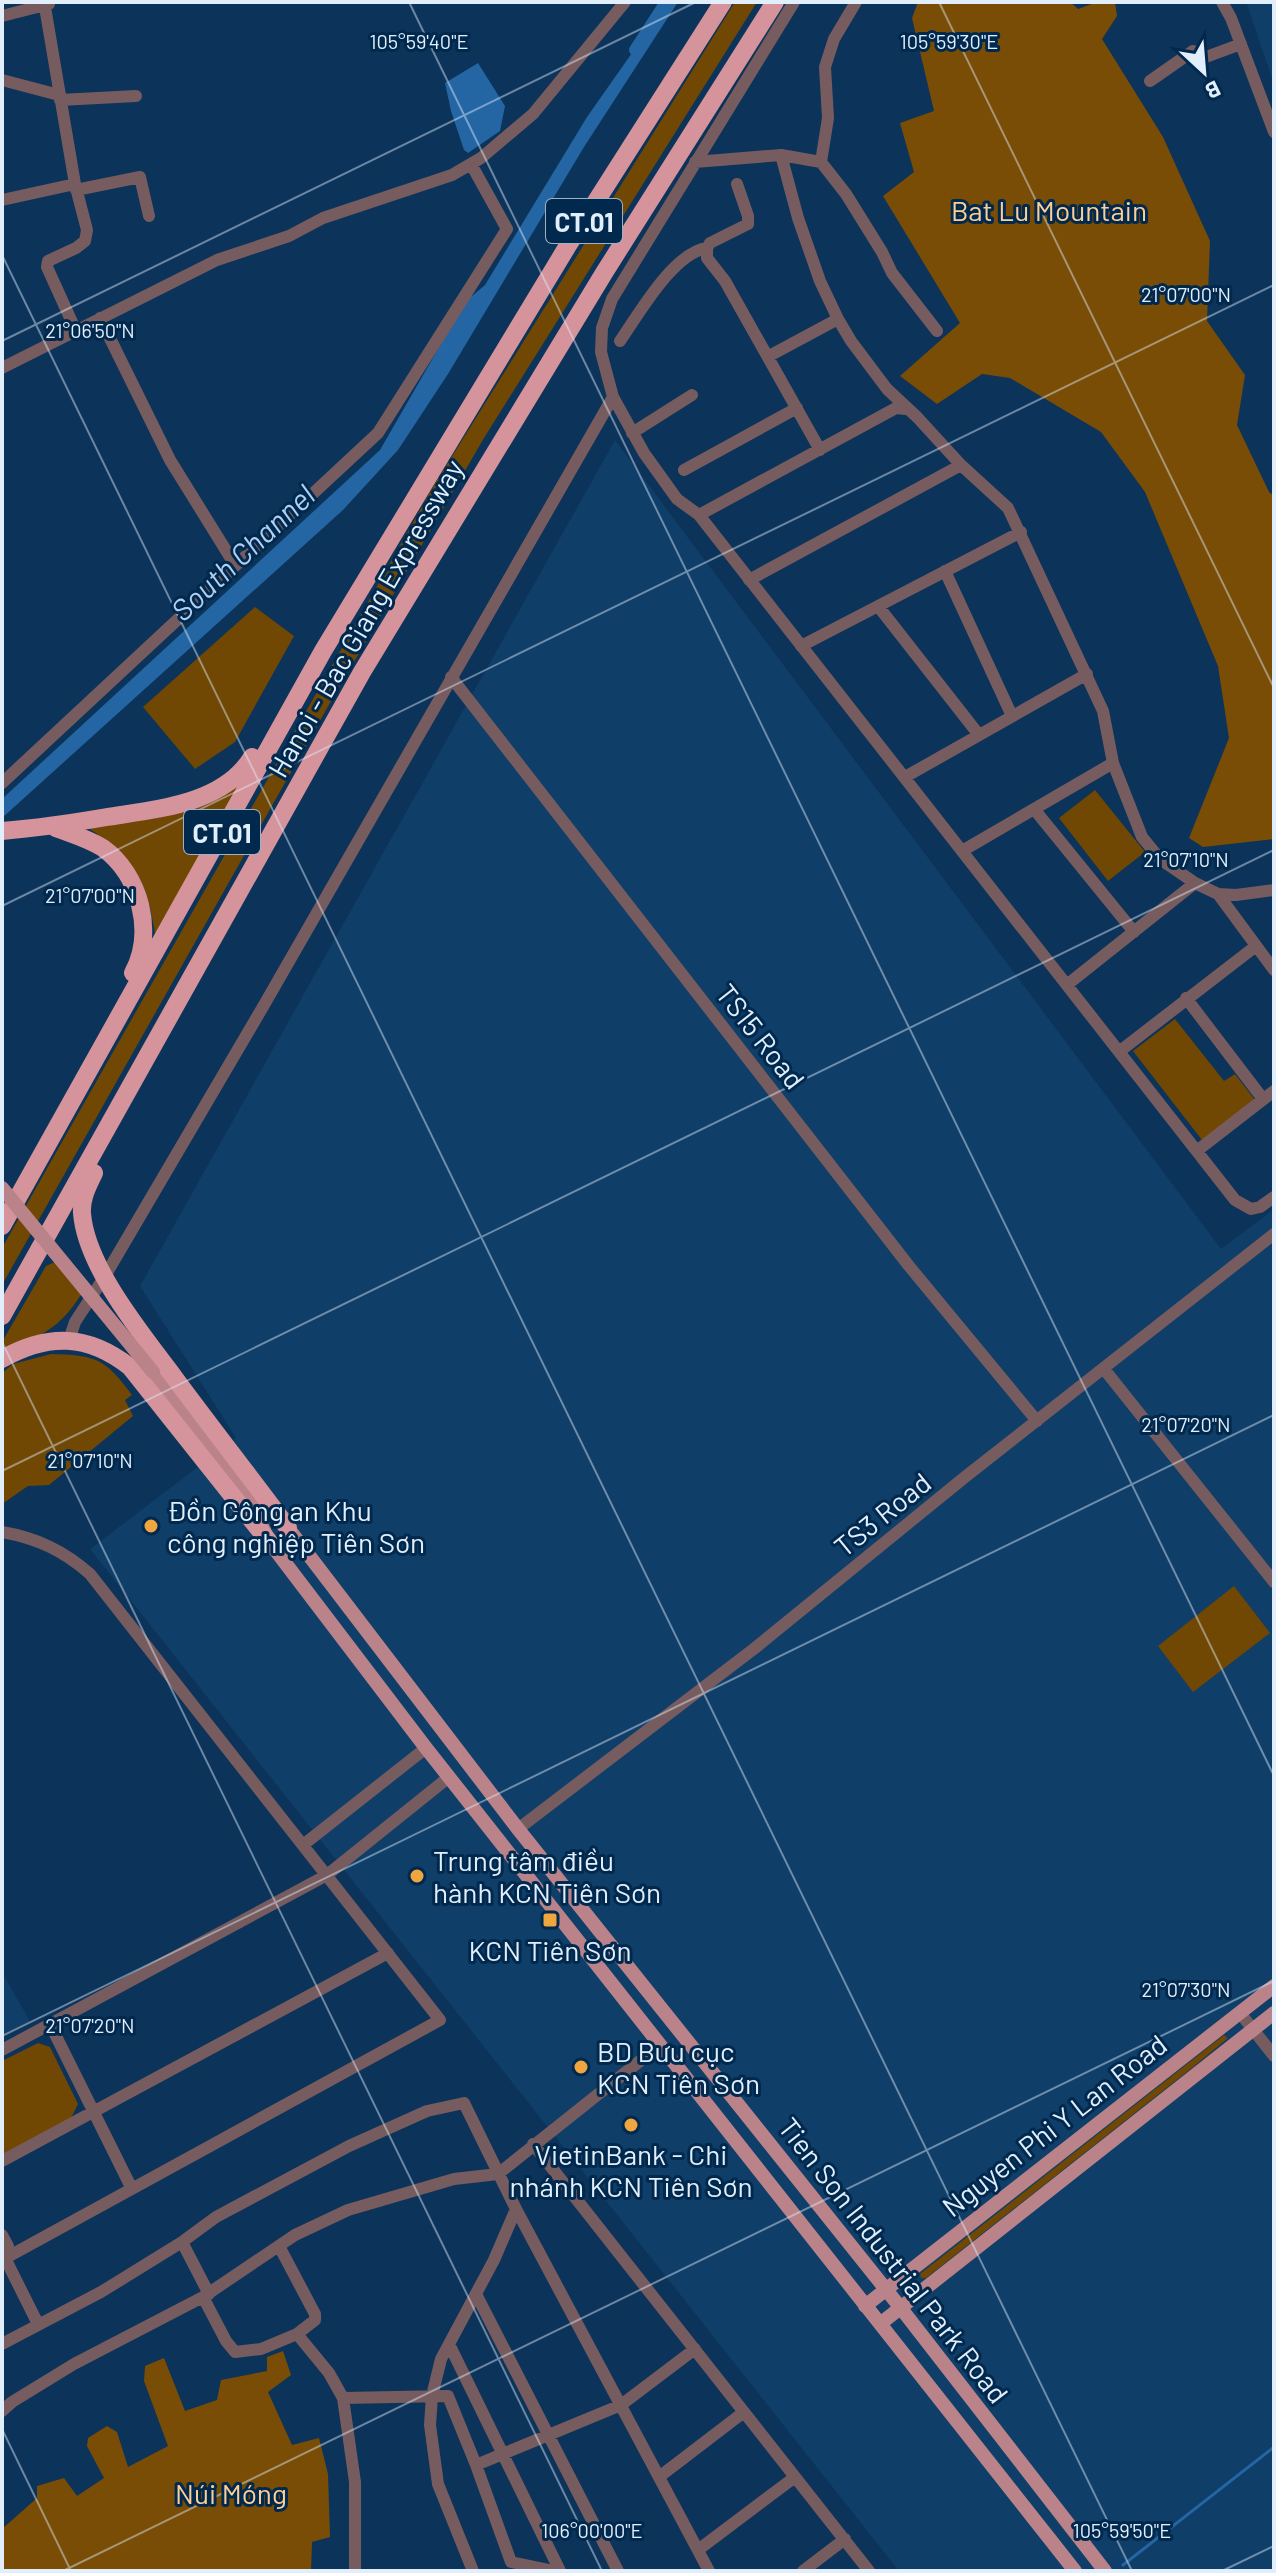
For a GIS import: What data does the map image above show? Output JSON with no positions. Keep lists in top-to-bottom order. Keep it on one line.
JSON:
{"streets":{"highway":["CT.01","Hanoi - Bac Giang Expressway"],"main road":["Nguyen Phi Y Lan Road","Tien Son Industrial Park Road"],"street":["TS15 Road","TS3 Road"]},"crossings":[["TS15 Road","TS3 Road"],["TS3 Road","Tien Son Industrial Park Road"],["Nguyen Phi Y Lan Road","Tien Son Industrial Park Road"]],"water":["South Channel"],"parks":["Bat Lu Mountain","Núi Móng"],"places":{"other":["Đồn Công an Khu công nghiệp Tiên Sơn","Trung tâm điều hành KCN Tiên Sơn","BD Bưu cục KCN Tiên Sơn","VietinBank - Chi nhánh KCN Tiên Sơn"],"transit":["KCN Tiên Sơn"]},"north":"bottom right","coordinates":["105°59'40\"E","105°59'30\"E","21°07'00\"N","21°06'50\"N","21°07'10\"N","21°07'20\"N","21°07'30\"N","106°00'00\"E","105°59'50\"E"]}
